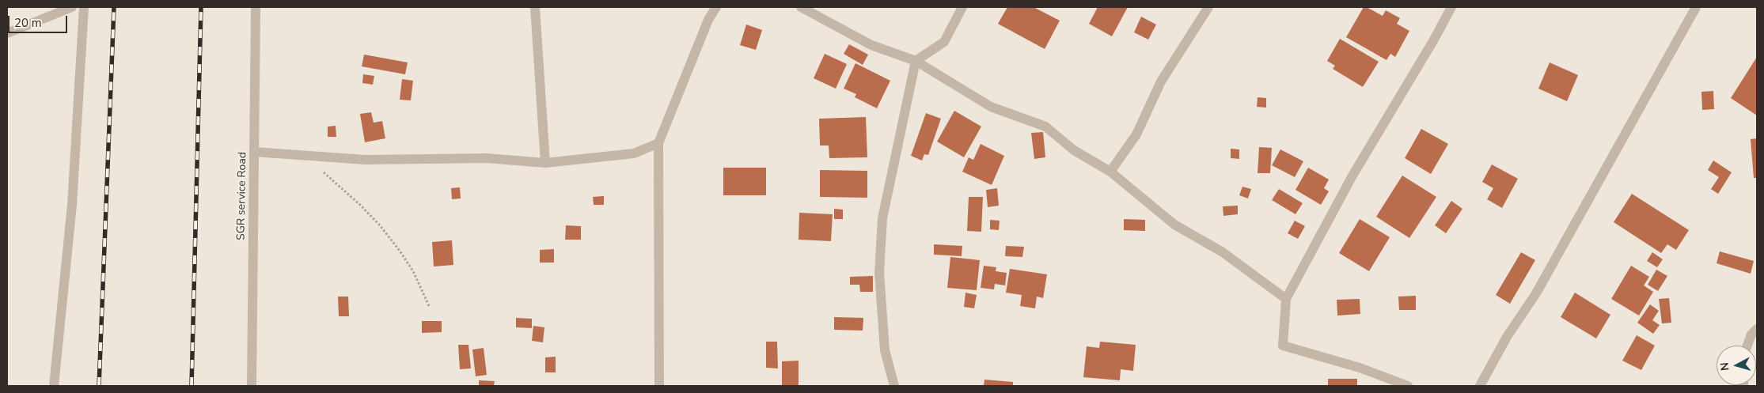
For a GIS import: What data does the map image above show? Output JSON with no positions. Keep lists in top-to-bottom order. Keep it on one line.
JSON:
{"streets":{"street":["SGR service Road"]},"scale_bar":"20 m","north":"left"}
